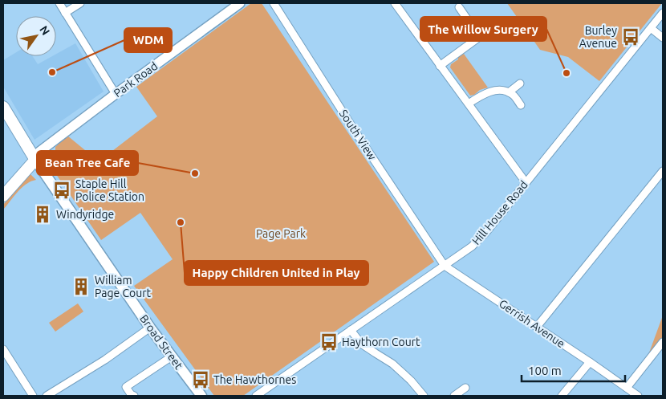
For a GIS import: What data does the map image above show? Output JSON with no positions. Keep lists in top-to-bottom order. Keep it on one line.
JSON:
{"streets":{"main road":["Broad Street"],"street":["Park Road","South View","Hill House Road","Gerrish Avenue"]},"crossings":[["Park Road","Broad Street"],["South View","Hill House Road"],["South View","Gerrish Avenue"],["Hill House Road","Gerrish Avenue"]],"parks":["Page Park"],"places":{"bus stop":["Burley Avenue","Staple Hill Police Station","Haythorn Court","The Hawthornes"],"other":["WDM","The Willow Surgery","Bean Tree Cafe","Happy Children United in Play"],"building":["Windyridge","William Page Court"]},"scale_bar":"100 m","north":"top right"}
